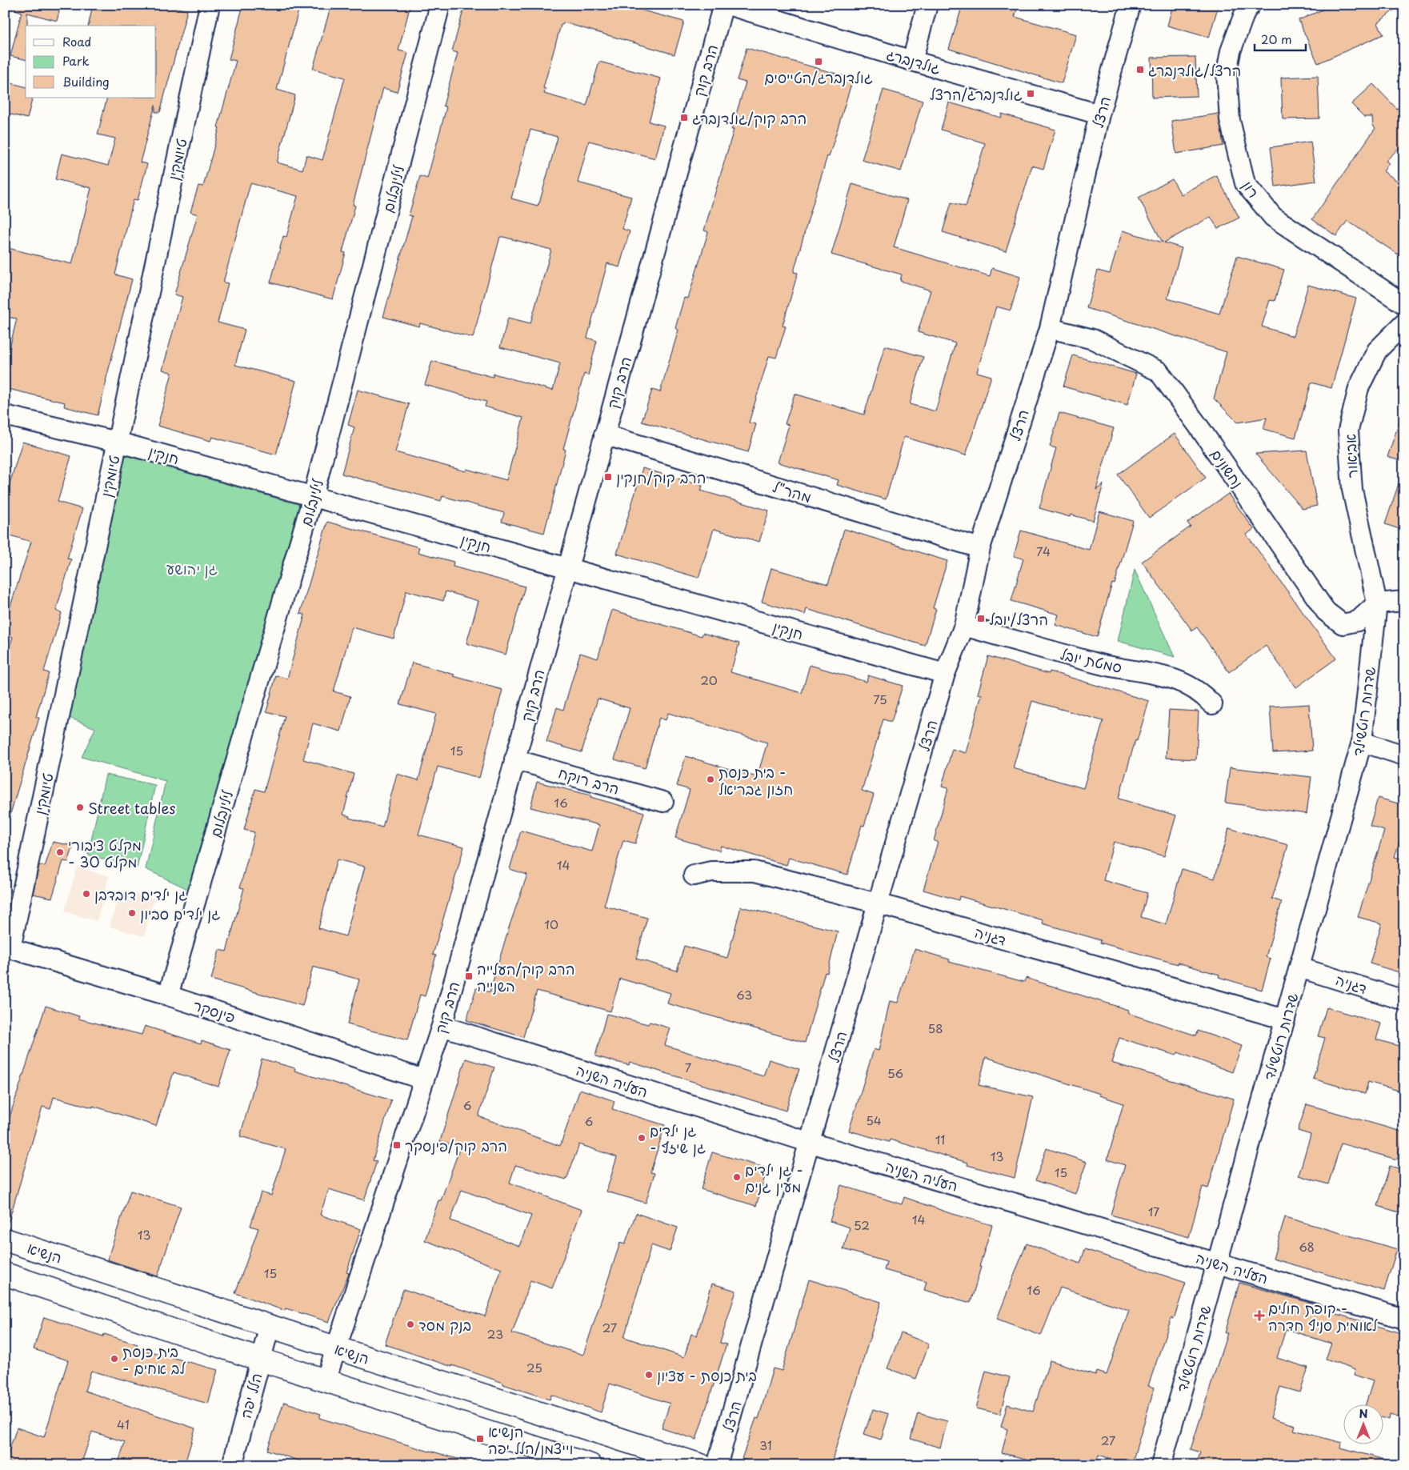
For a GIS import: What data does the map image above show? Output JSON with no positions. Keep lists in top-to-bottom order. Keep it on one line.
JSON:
{"streets":{"main road":["הנשיא"],"street":["גולדנברג","הרב קוק","הרצל","טיומקין","לילינבלום","רון","חנקין","אביאור","נחשונים","מהר\"ל","סמטת יובל","שדרות רוטשילד","הרב רוקח","דגניה","פינסקר","העליה השניה","הלל יפה"]},"crossings":[["גולדנברג","הרצל"],["הרב קוק","חנקין"],["הרב קוק","מהר\"ל"],["הרב קוק","הרב רוקח"],["הרב קוק","פינסקר"],["הרב קוק","העליה השניה"],["הרב קוק","הנשיא"],["הרצל","חנקין"],["הרצל","נחשונים"],["הרצל","מהר\"ל"],["הרצל","סמטת יובל"],["הרצל","דגניה"],["הרצל","העליה השניה"],["טיומקין","חנקין"],["טיומקין","פינסקר"],["לילינבלום","חנקין"],["לילינבלום","פינסקר"],["אביאור","נחשונים"],["אביאור","שדרות רוטשילד"],["נחשונים","שדרות רוטשילד"],["שדרות רוטשילד","דגניה"],["שדרות רוטשילד","העליה השניה"],["הנשיא","הלל יפה"]],"parks":["גן יהושע"],"places":{"transit":["גולדנברג/הטייסים","הרצל/גולדנברג","גולדנברג/הרצל","הרב קוק/גולדנברג","הרב קוק/חנקין","הרצל/יובל","הרב קוק/העלייה השנייה","הרב קוק/פינסקר","הנשיא וייצמן/הלל יפה"],"other":["בית כנסת - חזון גבריאל","Street tables","מקלט ציבורי - מקלט 30","גן ילדים דובדבן","גן ילדים סביון","גן ילדים - גן שיזף","גן ילדים - מעין גנים","בנק מסד","בית כנסת - לב אחים","בית כנסת - עציון"],"health":["קופת חולים - לאומית סניף חדרה"]},"house_numbers":["74","20","75","15","16","14","10","63","58","7","56","6","54","6","11","13","15","17","14","52","13","68","15","16","27","23","25","41","27","31"],"legend":["Road","Park","Building"],"scale_bar":"20 m","north":"top"}
